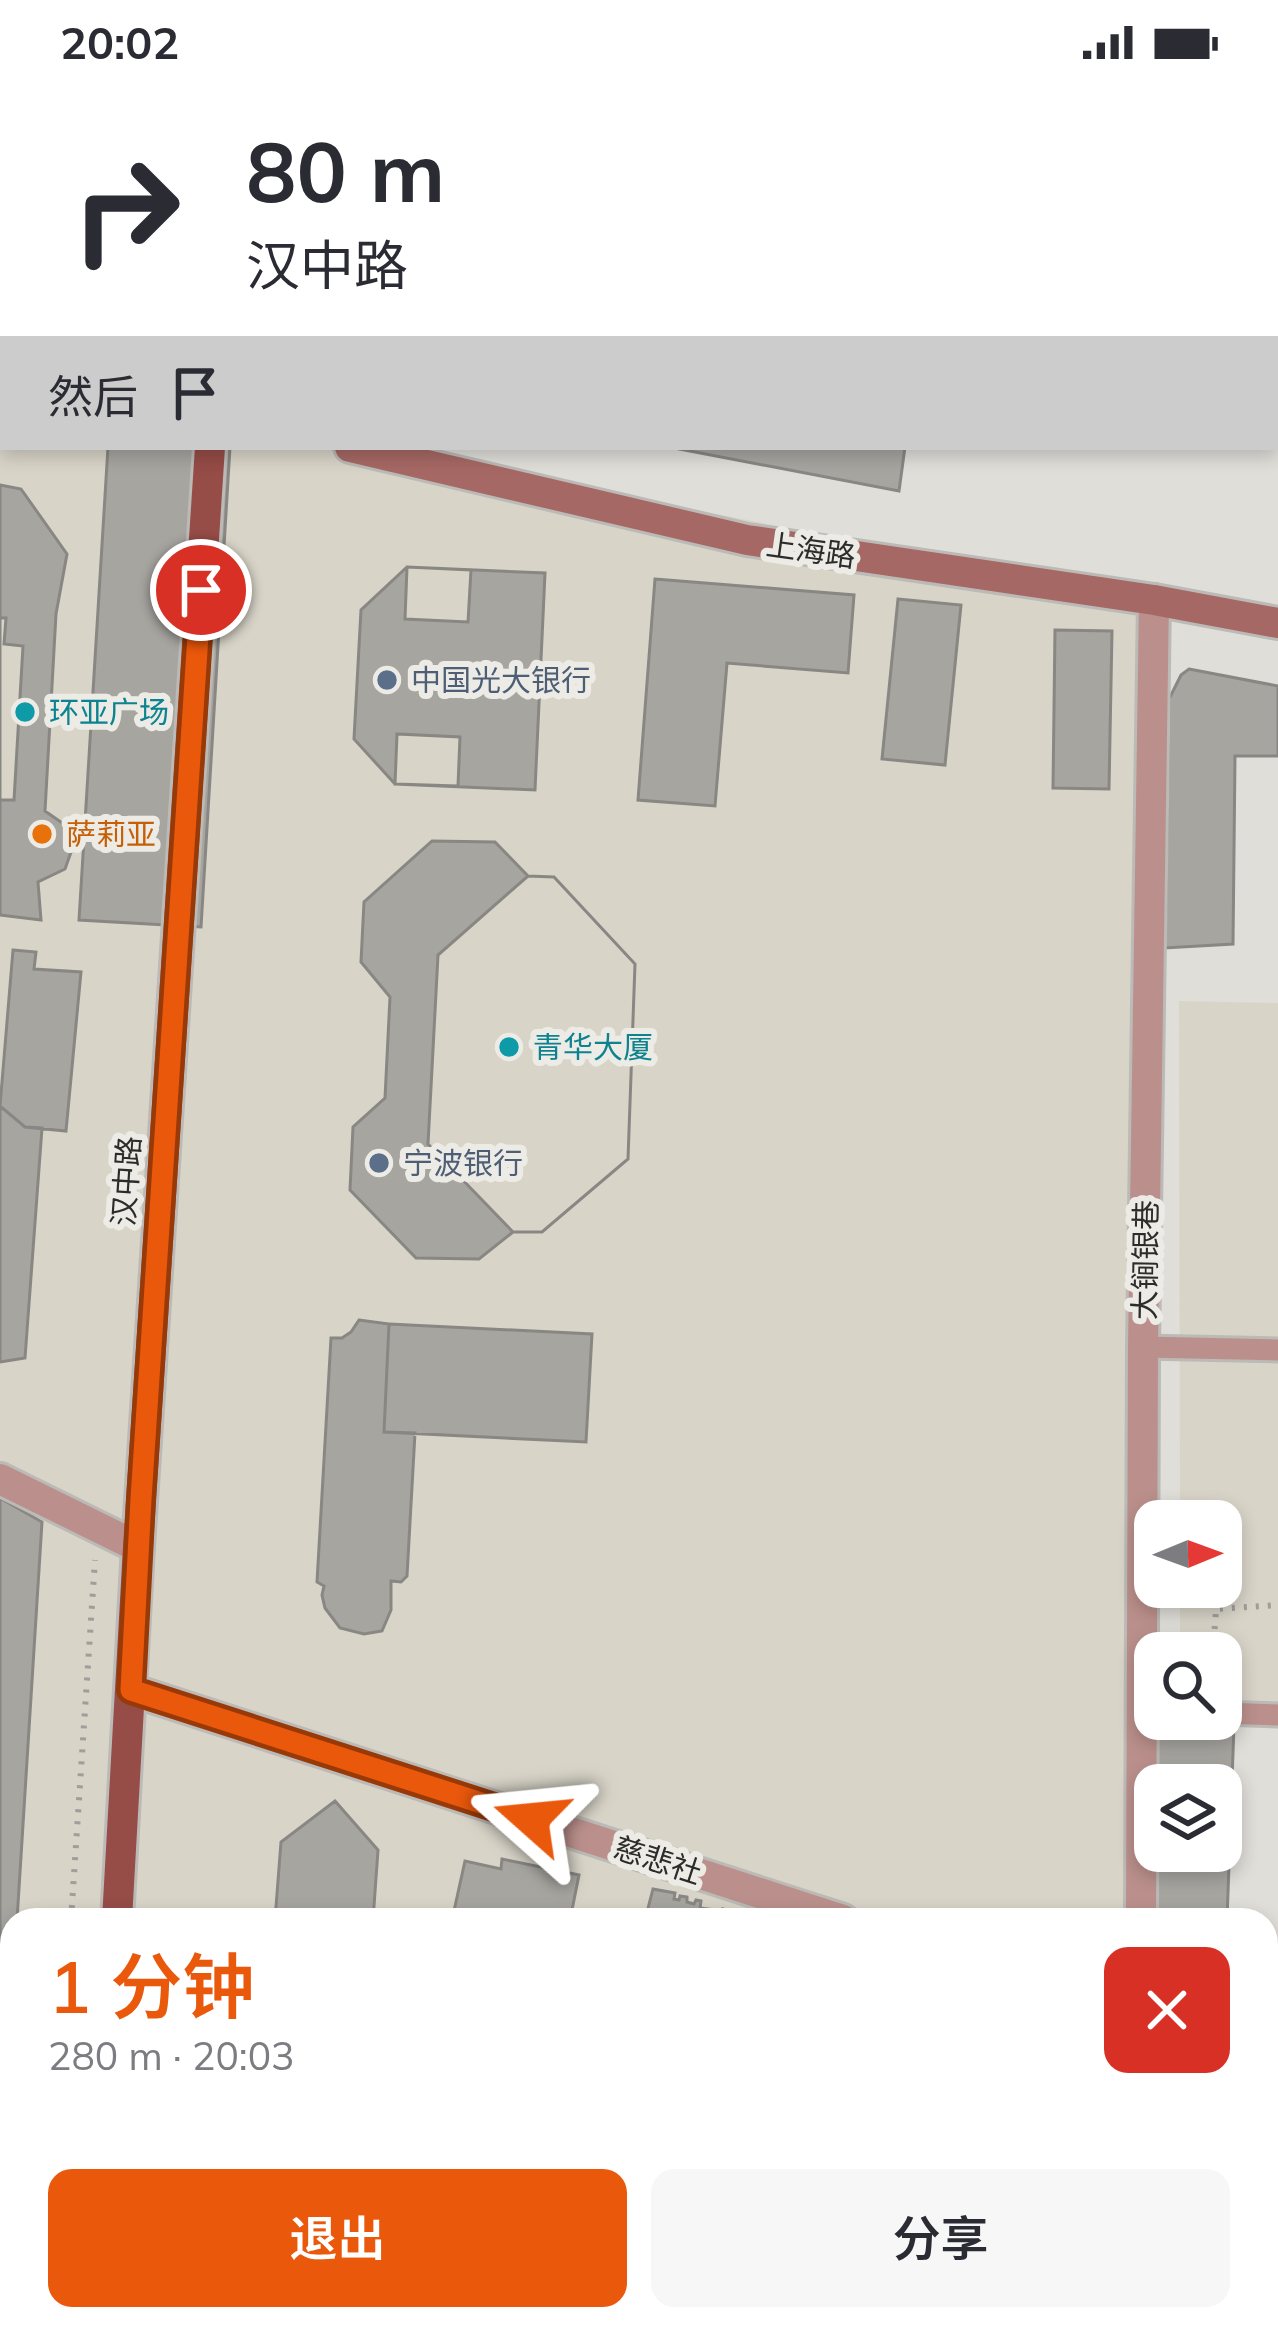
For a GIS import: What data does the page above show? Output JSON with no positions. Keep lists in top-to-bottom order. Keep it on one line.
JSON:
{"streets":{"main road":["上海路","汉中路"],"street":["大锏银巷","慈悲社"]},"crossings":[["上海路","大锏银巷"],["汉中路","慈悲社"]],"places":["中国光大银行","环亚广场","萨莉亚","青华大厦","宁波银行"],"north":"right","page":{"status":"20:02","turn":["80 m","汉中路"],"then":"然后","heading":["1 分钟","280 m · 20:03"],"buttons":["退出","分享"]}}
